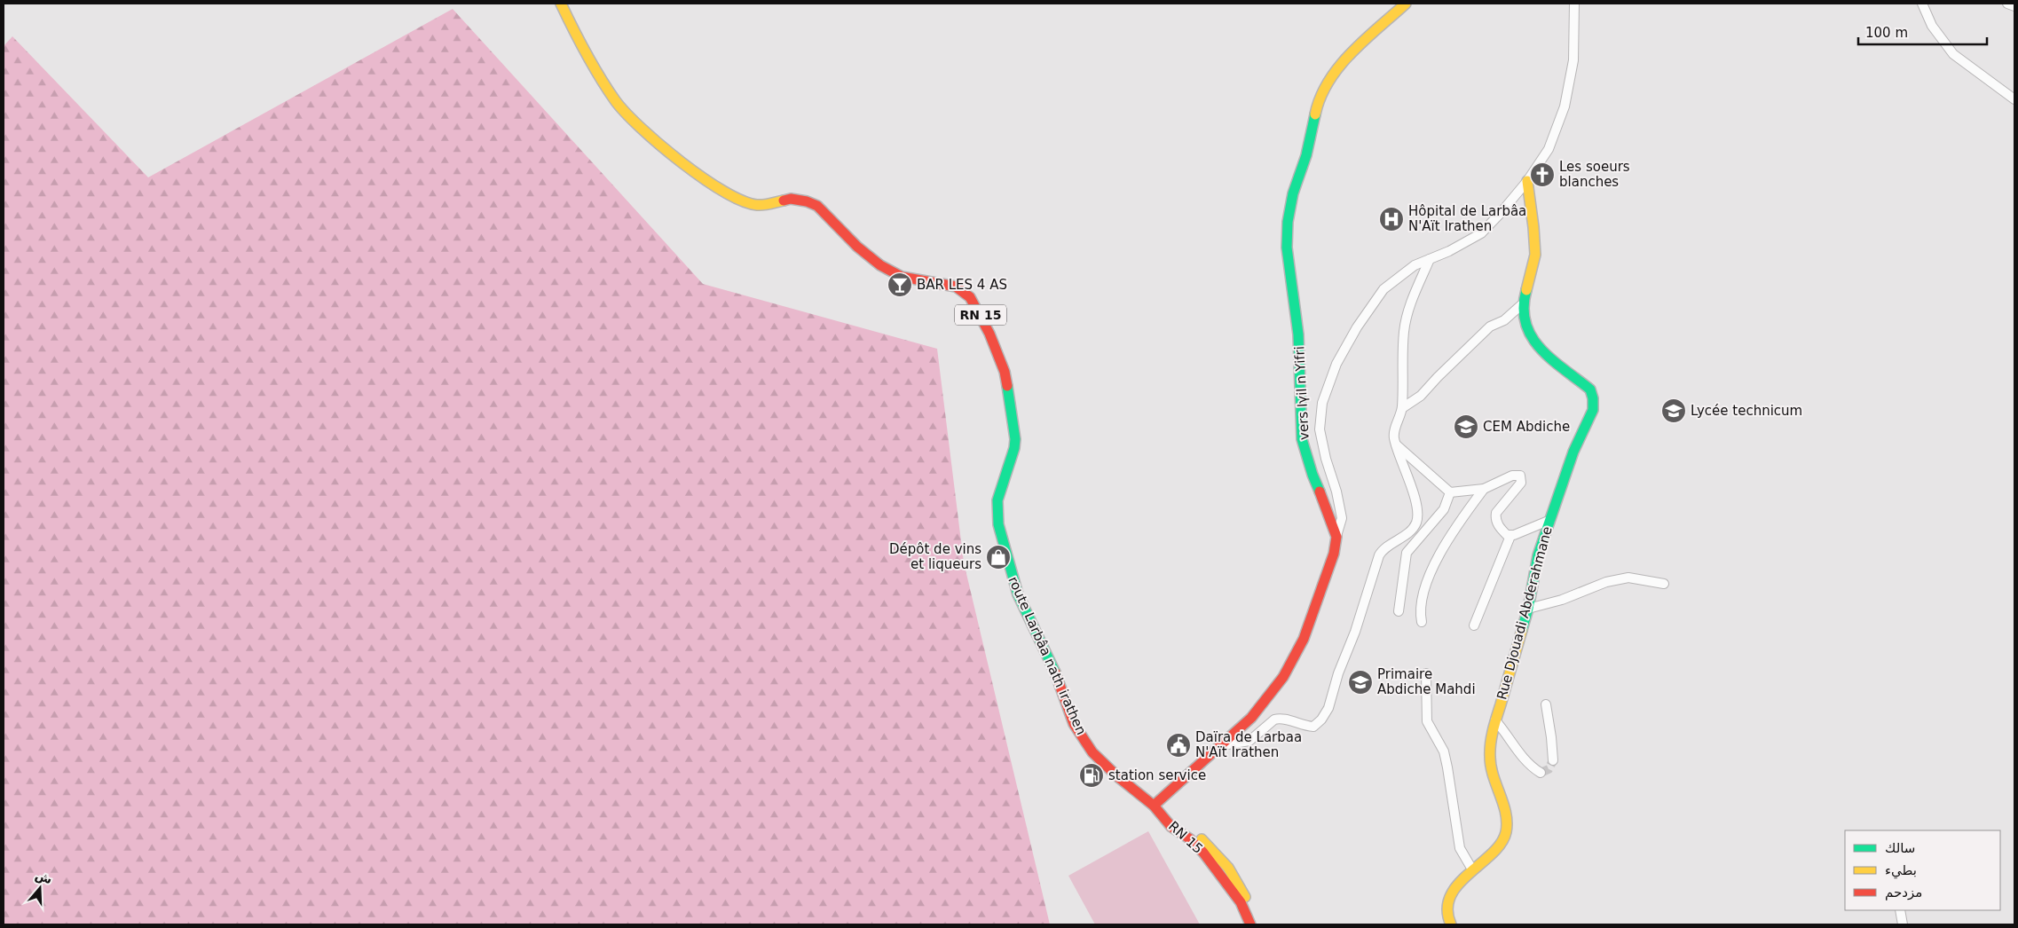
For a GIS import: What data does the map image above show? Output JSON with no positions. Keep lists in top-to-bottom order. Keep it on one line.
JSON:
{"streets":{"main road":["RN 15","vers Iγil n Yifri","Rue Djouadi Abderahmane","route Larbâa nath irathen"]},"crossings":[["RN 15","vers Iγil n Yifri"],["RN 15","route Larbâa nath irathen"],["vers Iγil n Yifri","route Larbâa nath irathen"]],"places":{"church":["Les soeurs blanches"],"hospital":["Hôpital de Larbâa N'Aït Irathen"],"bar":["BAR LES 4 AS"],"school or university":["Lycée technicum","CEM Abdiche","Primaire Abdiche Mahdi"],"shop":["Dépôt de vins et liqueurs"],"public building":["Daïra de Larbaa N'Aït Irathen"],"fuel station":["station service"]},"legend":["سالك","بطيء","مزدحم"],"scale_bar":"100 m","north":"top"}
